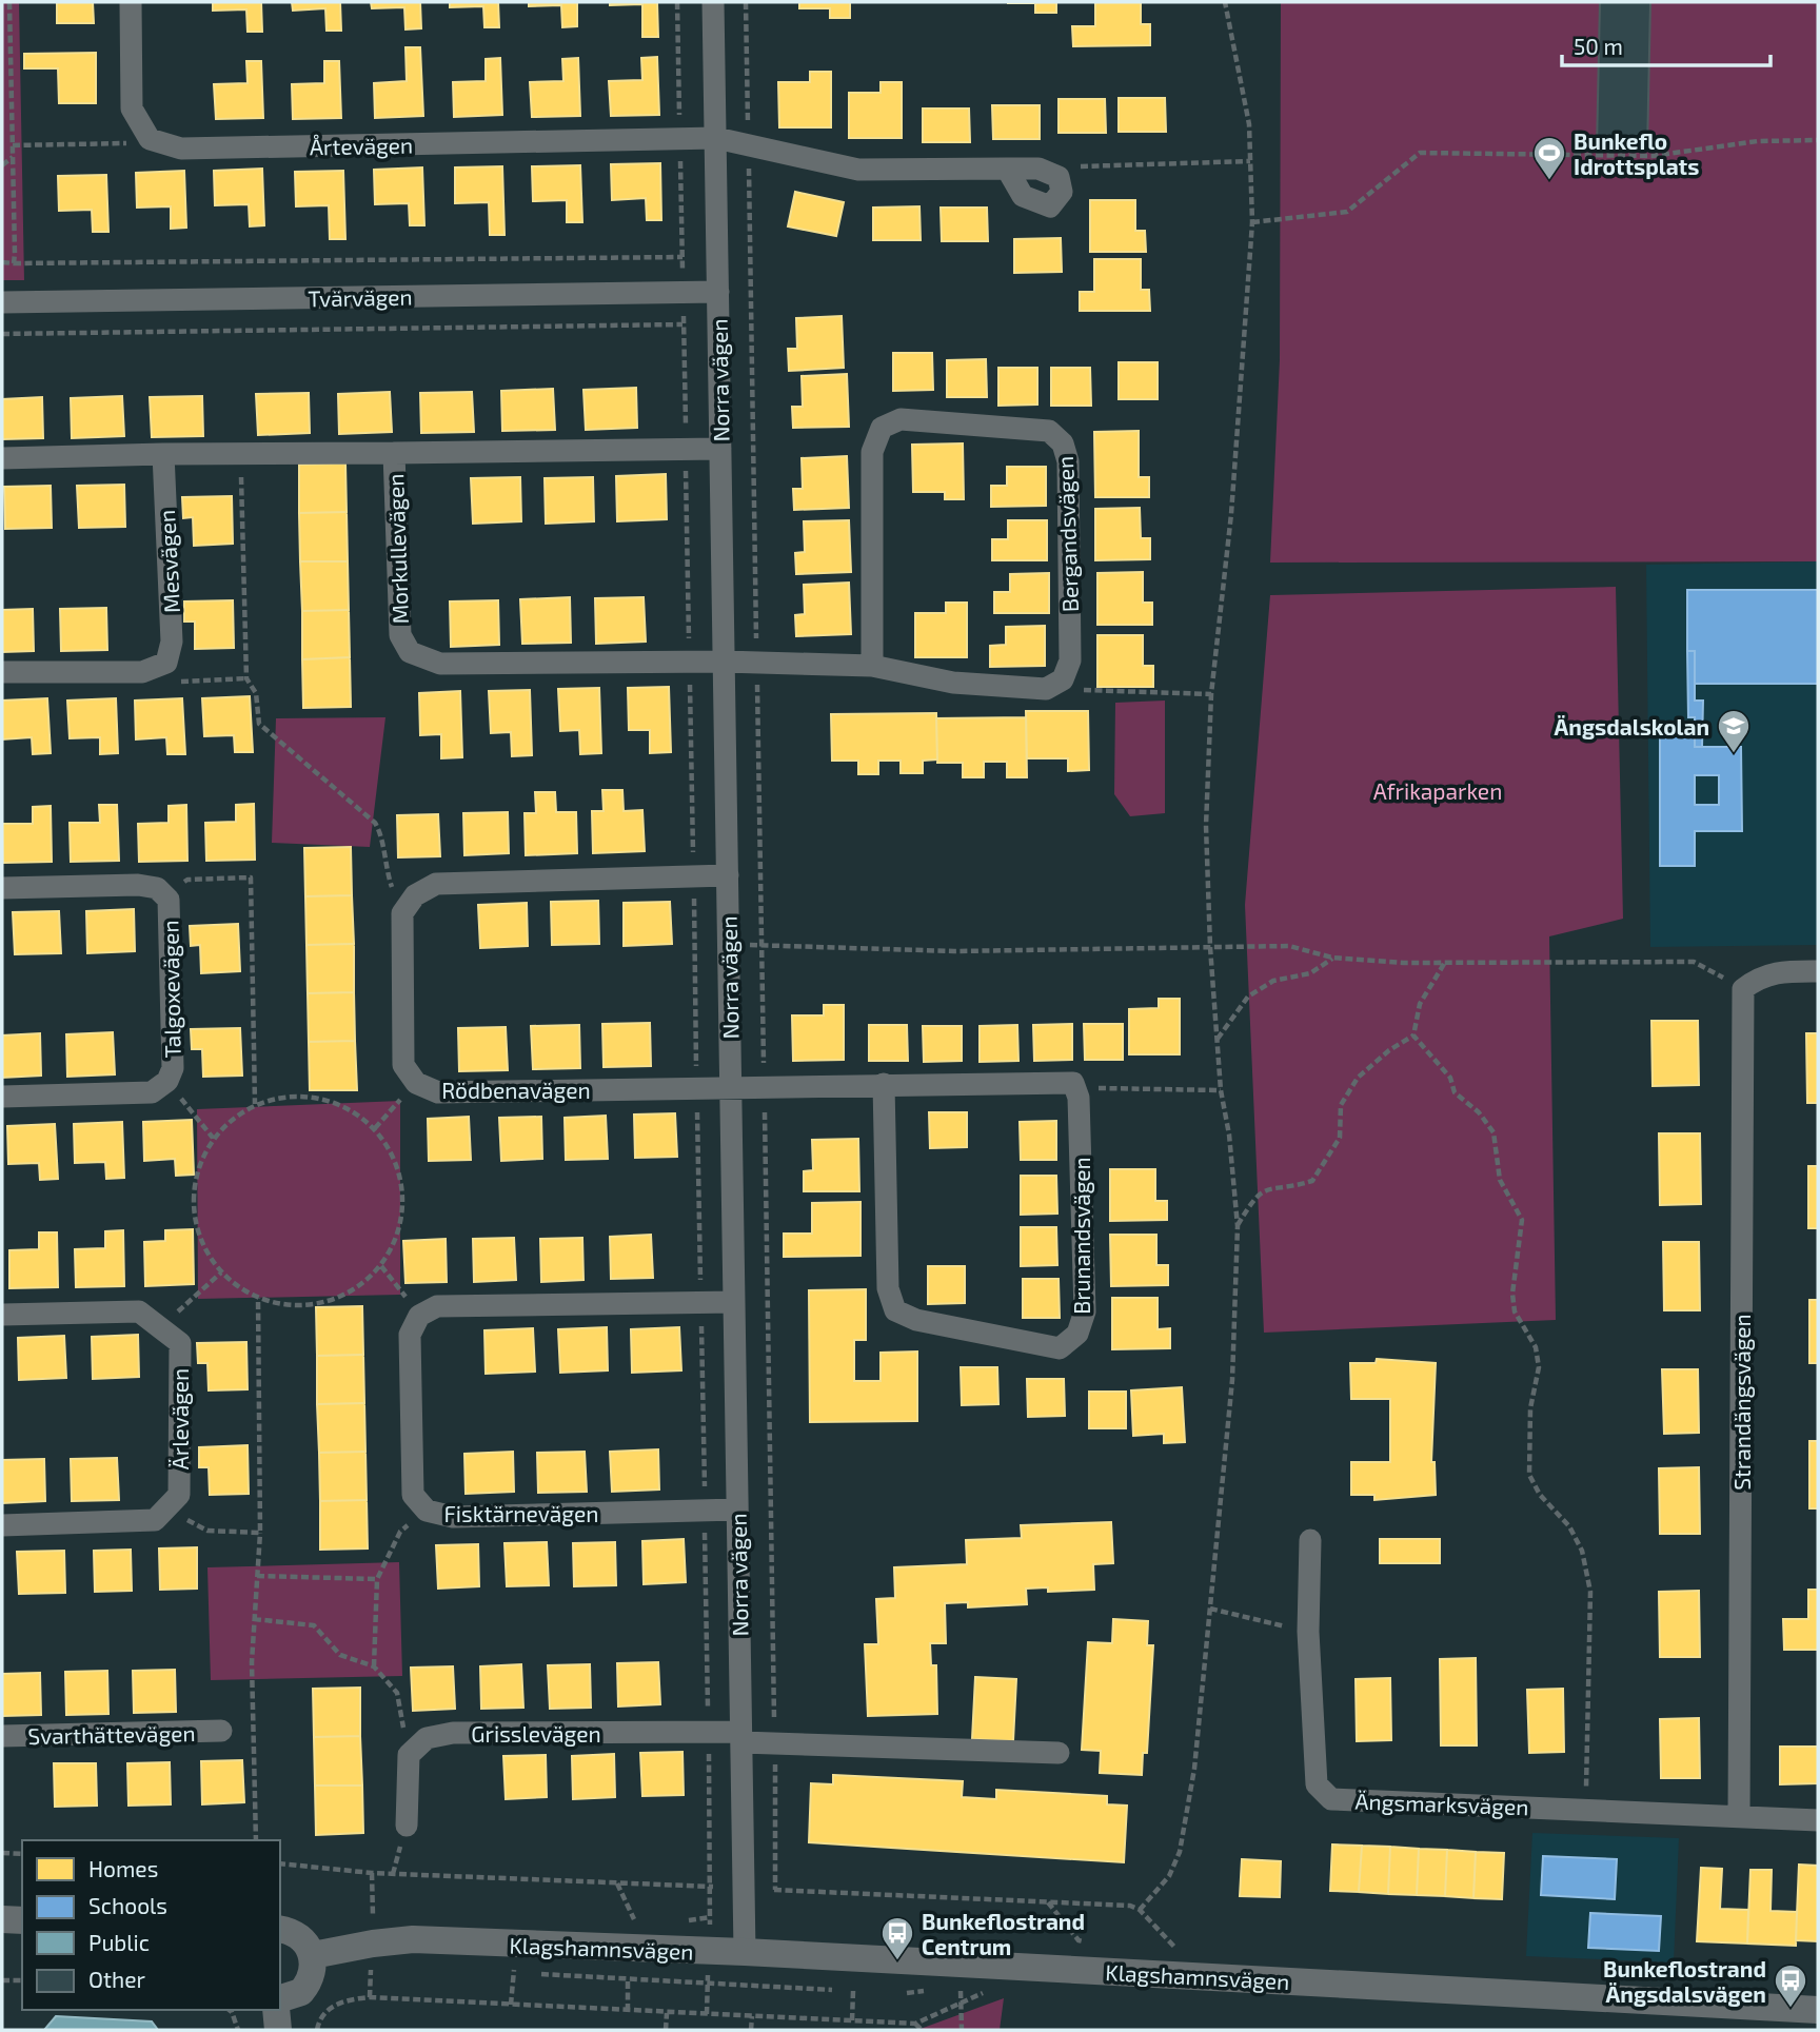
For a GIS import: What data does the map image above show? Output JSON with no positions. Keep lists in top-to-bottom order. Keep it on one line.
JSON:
{"streets":{"street":["Årtevägen","Tvärvägen","Norra vägen","Bergandsvägen","Morkullevägen","Mesvägen","Talgoxevägen","Rödbenavägen","Brunandsvägen","Strandängsvägen","Ärlevägen","Fisktärnevägen","Grisslevägen","Svarthättevägen","Ängsmarksvägen","Klagshamnsvägen"]},"crossings":[["Årtevägen","Norra vägen"],["Tvärvägen","Norra vägen"],["Norra vägen","Morkullevägen"],["Norra vägen","Rödbenavägen"],["Norra vägen","Fisktärnevägen"],["Norra vägen","Grisslevägen"],["Norra vägen","Klagshamnsvägen"],["Strandängsvägen","Ängsmarksvägen"]],"parks":["Afrikaparken"],"places":{"sports":["Bunkeflo Idrottsplats"],"school or university":["Ängsdalskolan"],"bus stop":["Bunkeflostrand Centrum","Bunkeflostrand Ängsdalsvägen"]},"legend":["Homes","Schools","Public","Other"],"scale_bar":"50 m"}
